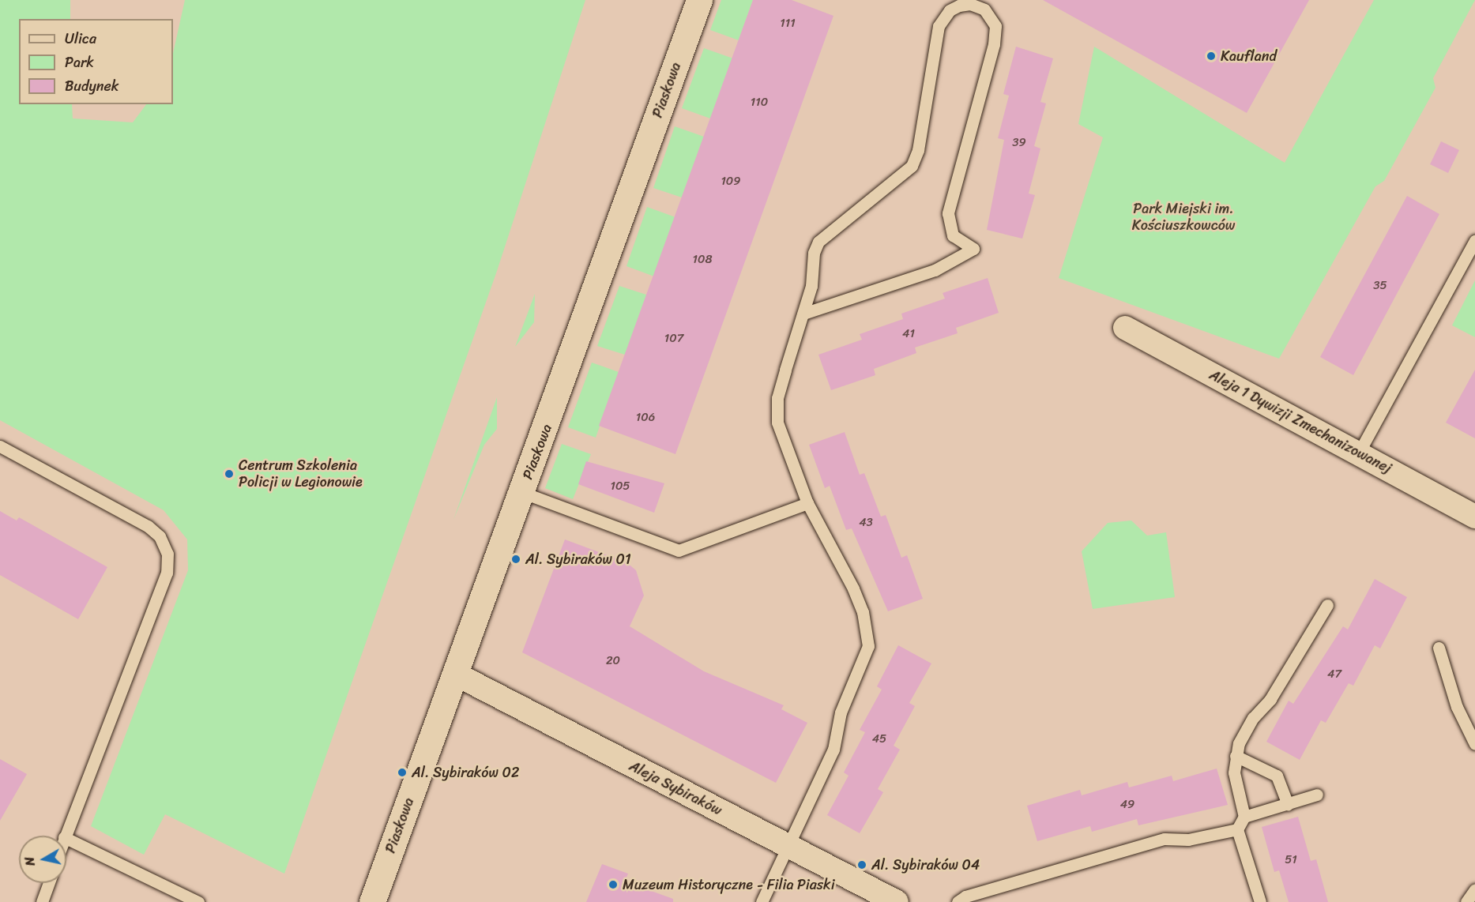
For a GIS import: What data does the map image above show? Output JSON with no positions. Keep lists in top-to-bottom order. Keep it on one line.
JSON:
{"streets":{"street":["Piaskowa","Aleja 1 Dywizji Zmechanizowanej","Aleja Sybiraków"]},"crossings":[["Piaskowa","Aleja Sybiraków"]],"parks":["Park Miejski im. Kościuszkowców"],"places":["Kaufland","Centrum Szkolenia Policji w Legionowie","Al. Sybiraków 01","Al. Sybiraków 02","Al. Sybiraków 04","Muzeum Historyczne - Filia Piaski"],"house_numbers":["111","110","39","109","108","35","41","107","106","105","43","20","47","45","49","51"],"legend":["Ulica","Park","Budynek"],"north":"left"}
